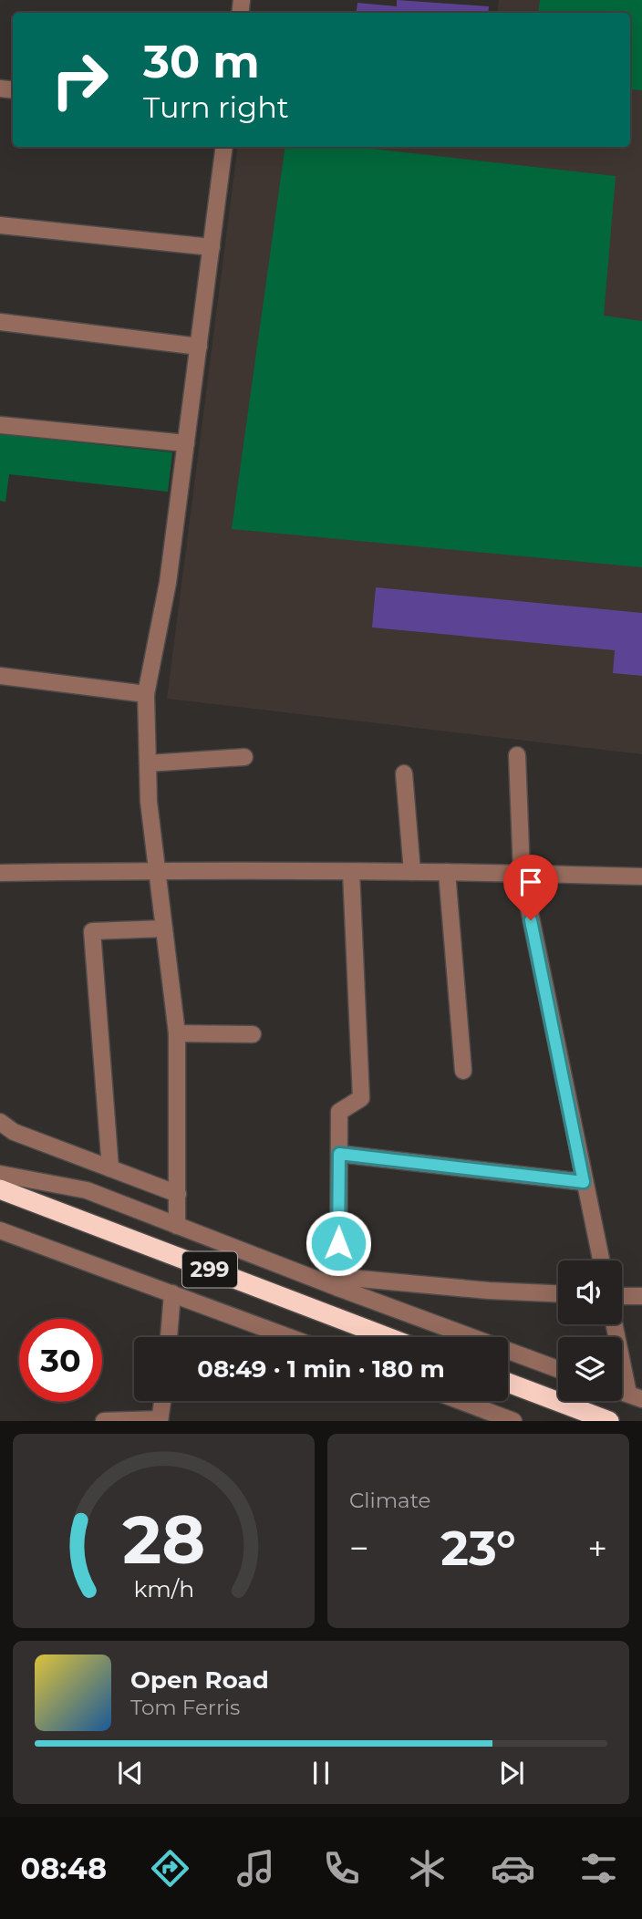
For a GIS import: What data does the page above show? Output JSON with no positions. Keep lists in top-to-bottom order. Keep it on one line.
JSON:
{"streets":{"highway":["299"]},"page":{"turn":["30 m","Turn right"],"limit":"30","trip":"08:49 · 1 min · 180 m","tile":"Climate","heat":["−","23°","+"],"song":["Open Road","Tom Ferris"],"tabs":"08:48","gauge":["28","km/h"]}}
